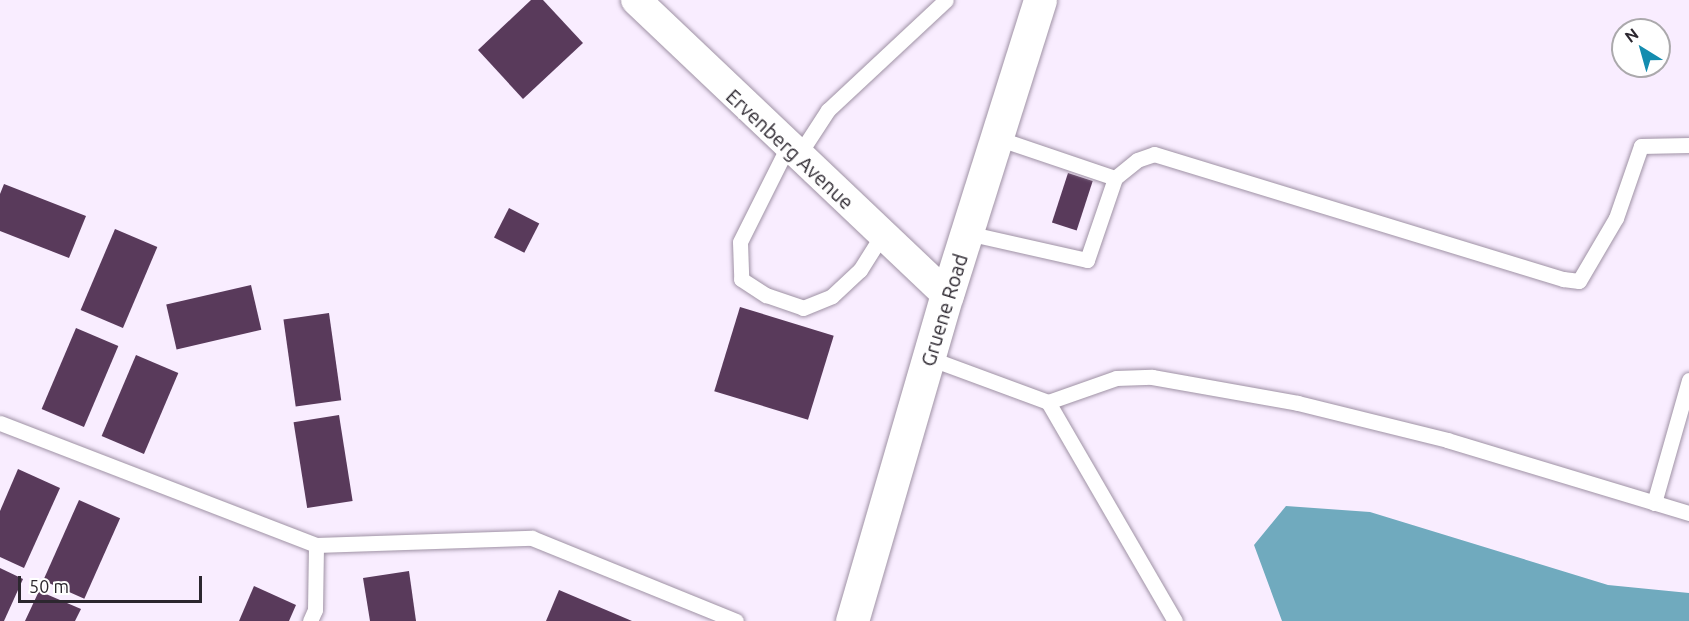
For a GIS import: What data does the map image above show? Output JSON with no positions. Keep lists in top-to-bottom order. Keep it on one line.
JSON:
{"streets":{"street":["Ervenberg Avenue","Gruene Road"]},"crossings":[["Ervenberg Avenue","Gruene Road"]],"scale_bar":"50 m","north":"top left"}
